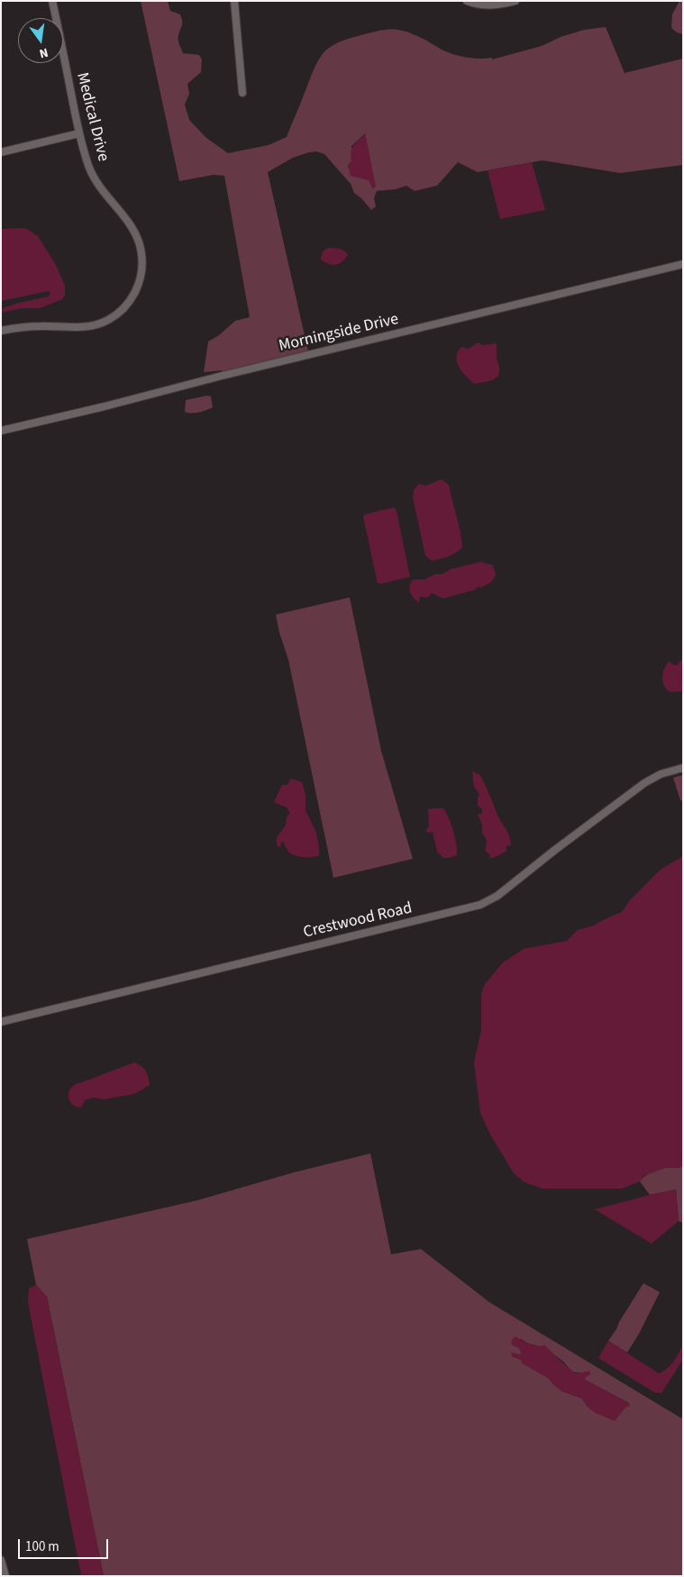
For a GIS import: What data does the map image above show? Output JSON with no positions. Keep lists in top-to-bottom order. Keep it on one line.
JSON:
{"streets":{"street":["Medical Drive","Morningside Drive","Crestwood Road"]},"scale_bar":"100 m","north":"bottom"}
